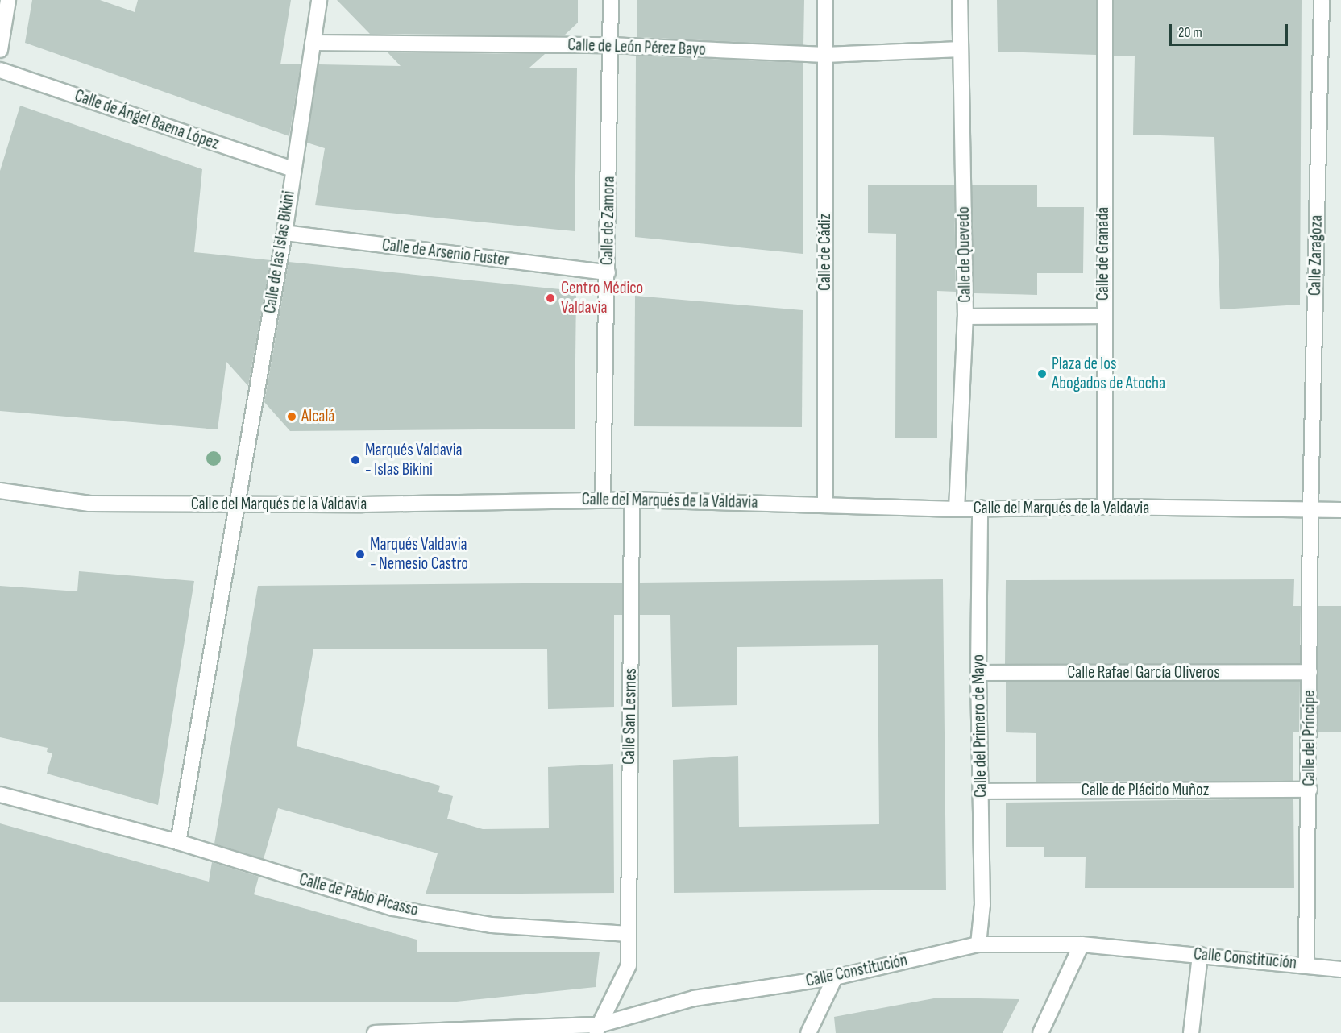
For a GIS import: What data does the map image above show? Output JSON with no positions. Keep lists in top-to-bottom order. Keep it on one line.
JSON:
{"streets":{"street":["Calle de León Pérez Bayo","Calle de Ángel Baena López","Calle de Zamora","Calle de las Islas Bikini","Calle de Cádiz","Calle de Arsenio Fuster","Calle de Granada","Calle de Quevedo","Calle Zaragoza","Calle del Marqués de la Valdavia","Calle Rafael García Oliveros","Calle San Lesmes","Calle del Primero de Mayo","Calle del Príncipe","Calle de Plácido Muñoz","Calle de Pablo Picasso","Calle Constitución"]},"crossings":[["Calle de León Pérez Bayo","Calle de Zamora"],["Calle de León Pérez Bayo","Calle de las Islas Bikini"],["Calle de León Pérez Bayo","Calle de Cádiz"],["Calle de León Pérez Bayo","Calle de Quevedo"],["Calle de Ángel Baena López","Calle de las Islas Bikini"],["Calle de Zamora","Calle de Arsenio Fuster"],["Calle de Zamora","Calle del Marqués de la Valdavia"],["Calle de las Islas Bikini","Calle de Arsenio Fuster"],["Calle de las Islas Bikini","Calle del Marqués de la Valdavia"],["Calle de las Islas Bikini","Calle de Pablo Picasso"],["Calle de Cádiz","Calle del Marqués de la Valdavia"],["Calle de Granada","Calle del Marqués de la Valdavia"],["Calle de Quevedo","Calle del Marqués de la Valdavia"],["Calle Zaragoza","Calle del Marqués de la Valdavia"],["Calle Zaragoza","Calle del Príncipe"],["Calle del Marqués de la Valdavia","Calle San Lesmes"],["Calle del Marqués de la Valdavia","Calle del Primero de Mayo"],["Calle del Marqués de la Valdavia","Calle del Príncipe"],["Calle Rafael García Oliveros","Calle del Primero de Mayo"],["Calle Rafael García Oliveros","Calle del Príncipe"],["Calle San Lesmes","Calle de Pablo Picasso"],["Calle del Primero de Mayo","Calle de Plácido Muñoz"],["Calle del Primero de Mayo","Calle Constitución"],["Calle del Príncipe","Calle de Plácido Muñoz"],["Calle del Príncipe","Calle Constitución"]],"places":["Centro Médico Valdavia","Plaza de los Abogados de Atocha","Alcalá","Marqués Valdavia - Islas Bikini","Marqués Valdavia - Nemesio Castro"],"scale_bar":"20 m"}
